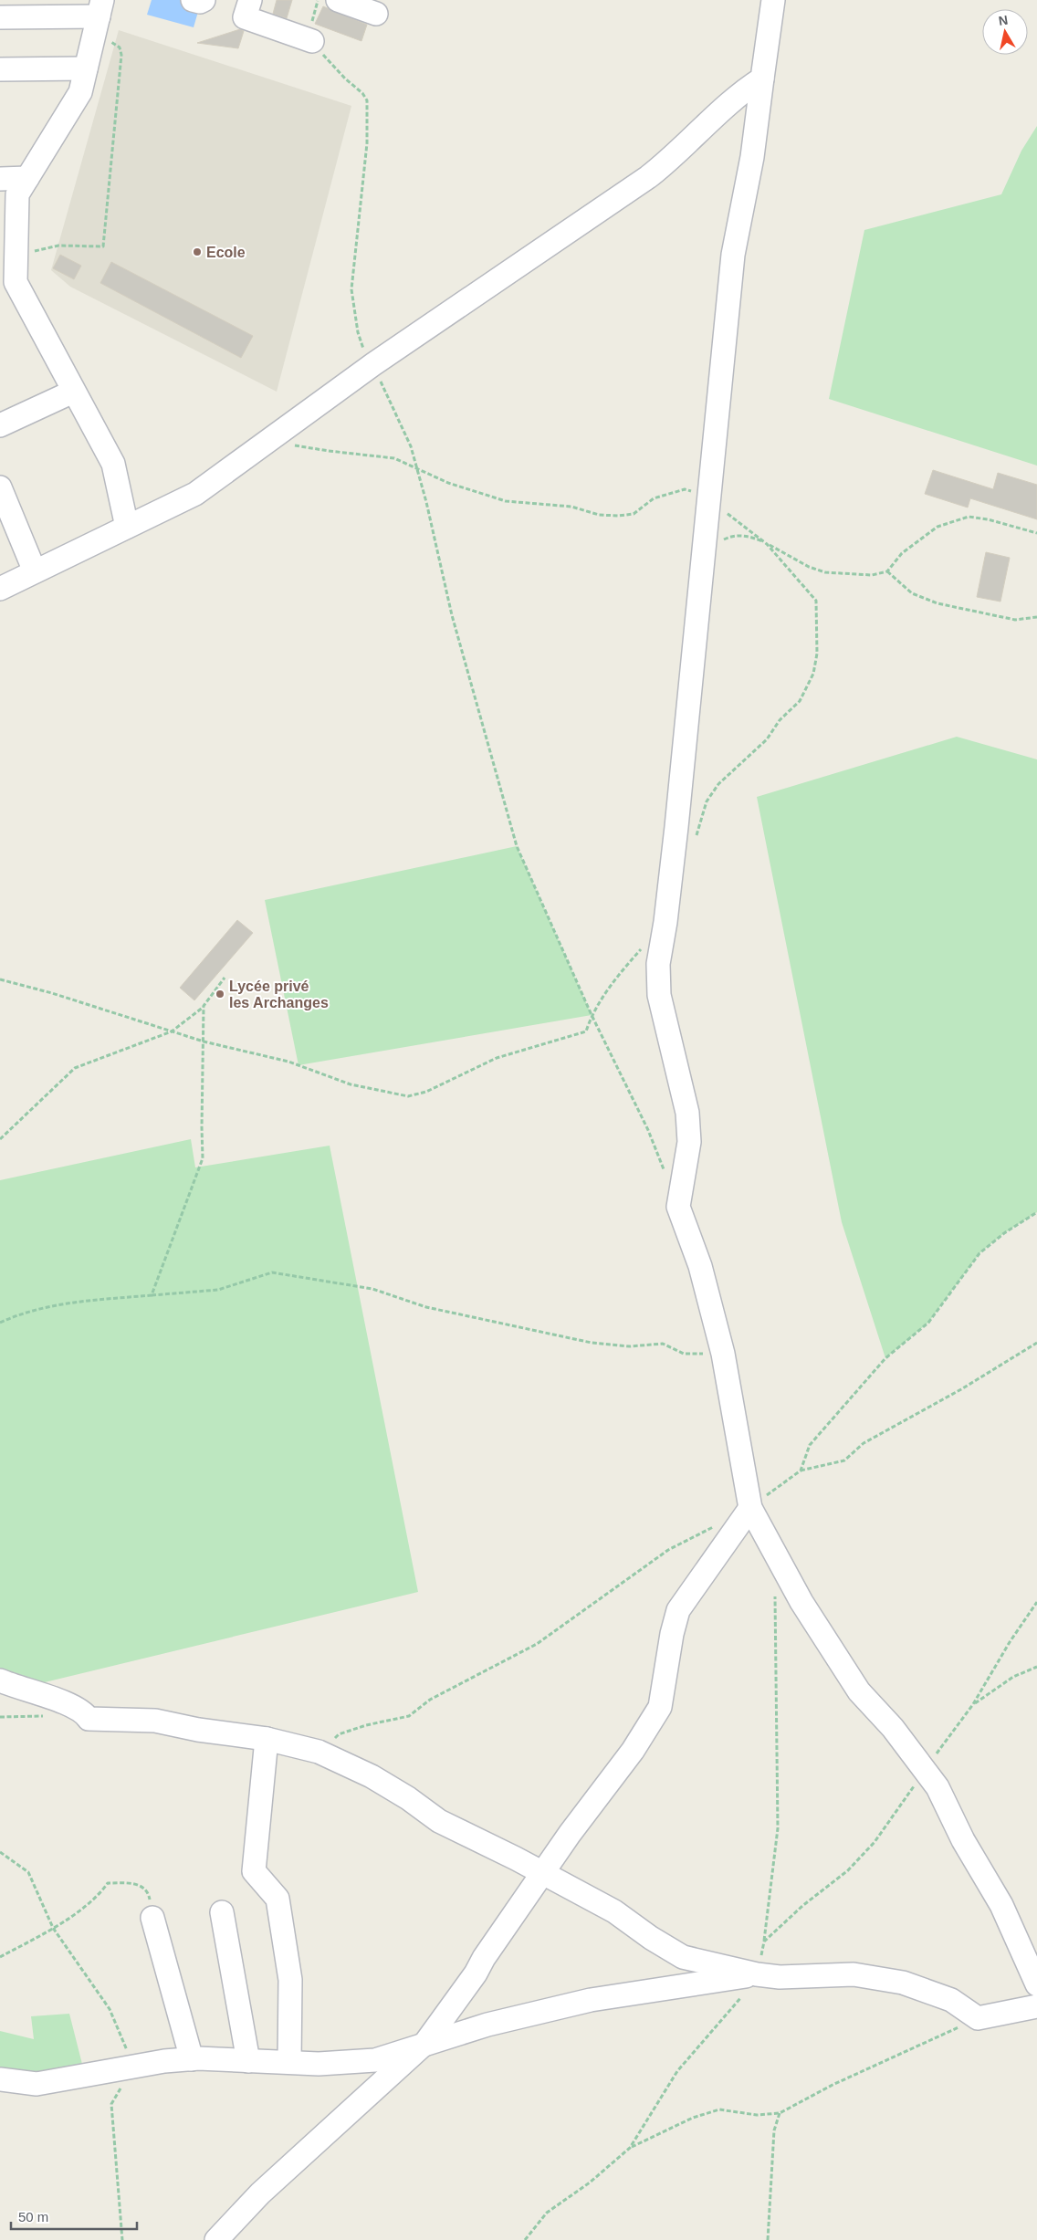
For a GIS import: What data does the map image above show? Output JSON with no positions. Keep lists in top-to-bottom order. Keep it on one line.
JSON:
{"places":["Ecole","Lycée privé les Archanges"],"scale_bar":"50 m","north":"top"}
